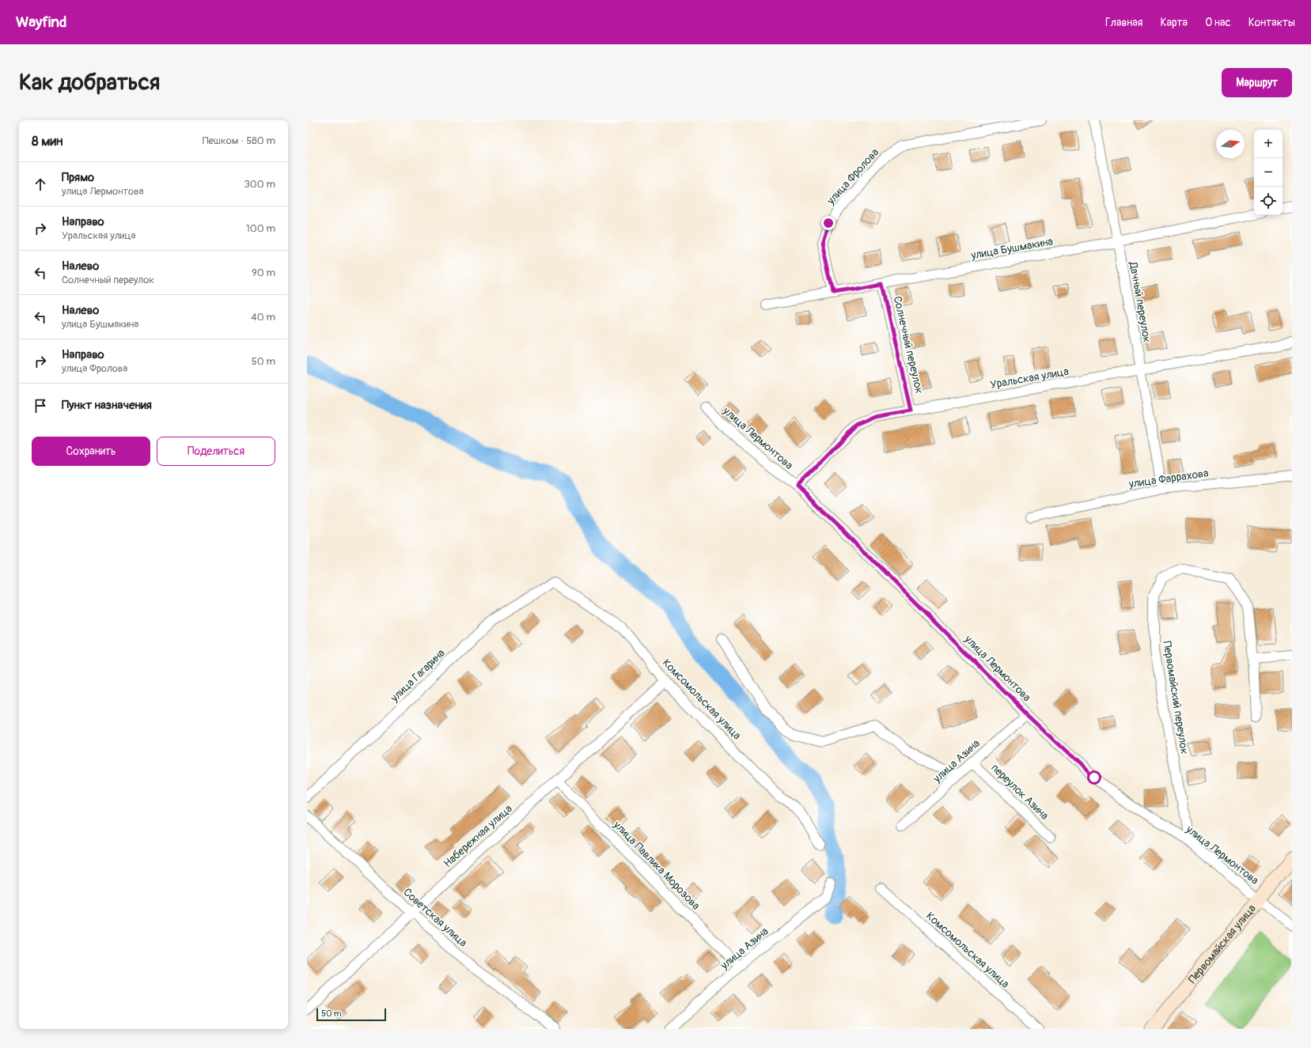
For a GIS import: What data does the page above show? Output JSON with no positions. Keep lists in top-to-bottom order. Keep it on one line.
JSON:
{"streets":{"street":["улица Фролова","улица Бушмакина","Дачный переулок","Солнечный переулок","Уральская улица","улица Лермонтова","улица Фаррахова","улица Гагарина","Первомайский переулок","Комсомольская улица","улица Азина","переулок Азина","Набережная улица","улица Павлика Морозова","Советская улица","Первомайская улица"]},"crossings":[["улица Фролова","улица Бушмакина"],["улица Бушмакина","Дачный переулок"],["улица Бушмакина","Солнечный переулок"],["Дачный переулок","Уральская улица"],["Дачный переулок","улица Фаррахова"],["Солнечный переулок","Уральская улица"],["Уральская улица","улица Лермонтова"],["улица Лермонтова","Первомайский переулок"],["улица Лермонтова","улица Азина"],["улица Лермонтова","Первомайская улица"],["улица Гагарина","Комсомольская улица"],["Комсомольская улица","Набережная улица"],["улица Азина","переулок Азина"],["улица Азина","улица Павлика Морозова"],["Набережная улица","улица Павлика Морозова"],["Набережная улица","Советская улица"]],"scale_bar":"50 m","north":"right","page":{"header":"Wayfind","nav":["Главная","Карта","О нас","Контакты"],"buttons":["Маршрут",["Сохранить","Поделиться"]],"title":"Как добраться","heading":["8 мин","Пешком · 580 m"],"map_buttons":["+","−"],"list":[["Прямо","улица Лермонтова","300 m"],["Направо","Уральская улица","100 m"],["Налево","Солнечный переулок","90 m"],["Налево","улица Бушмакина","40 m"],["Направо","улица Фролова","50 m"],"Пункт назначения"],"scale":"50 m"}}
